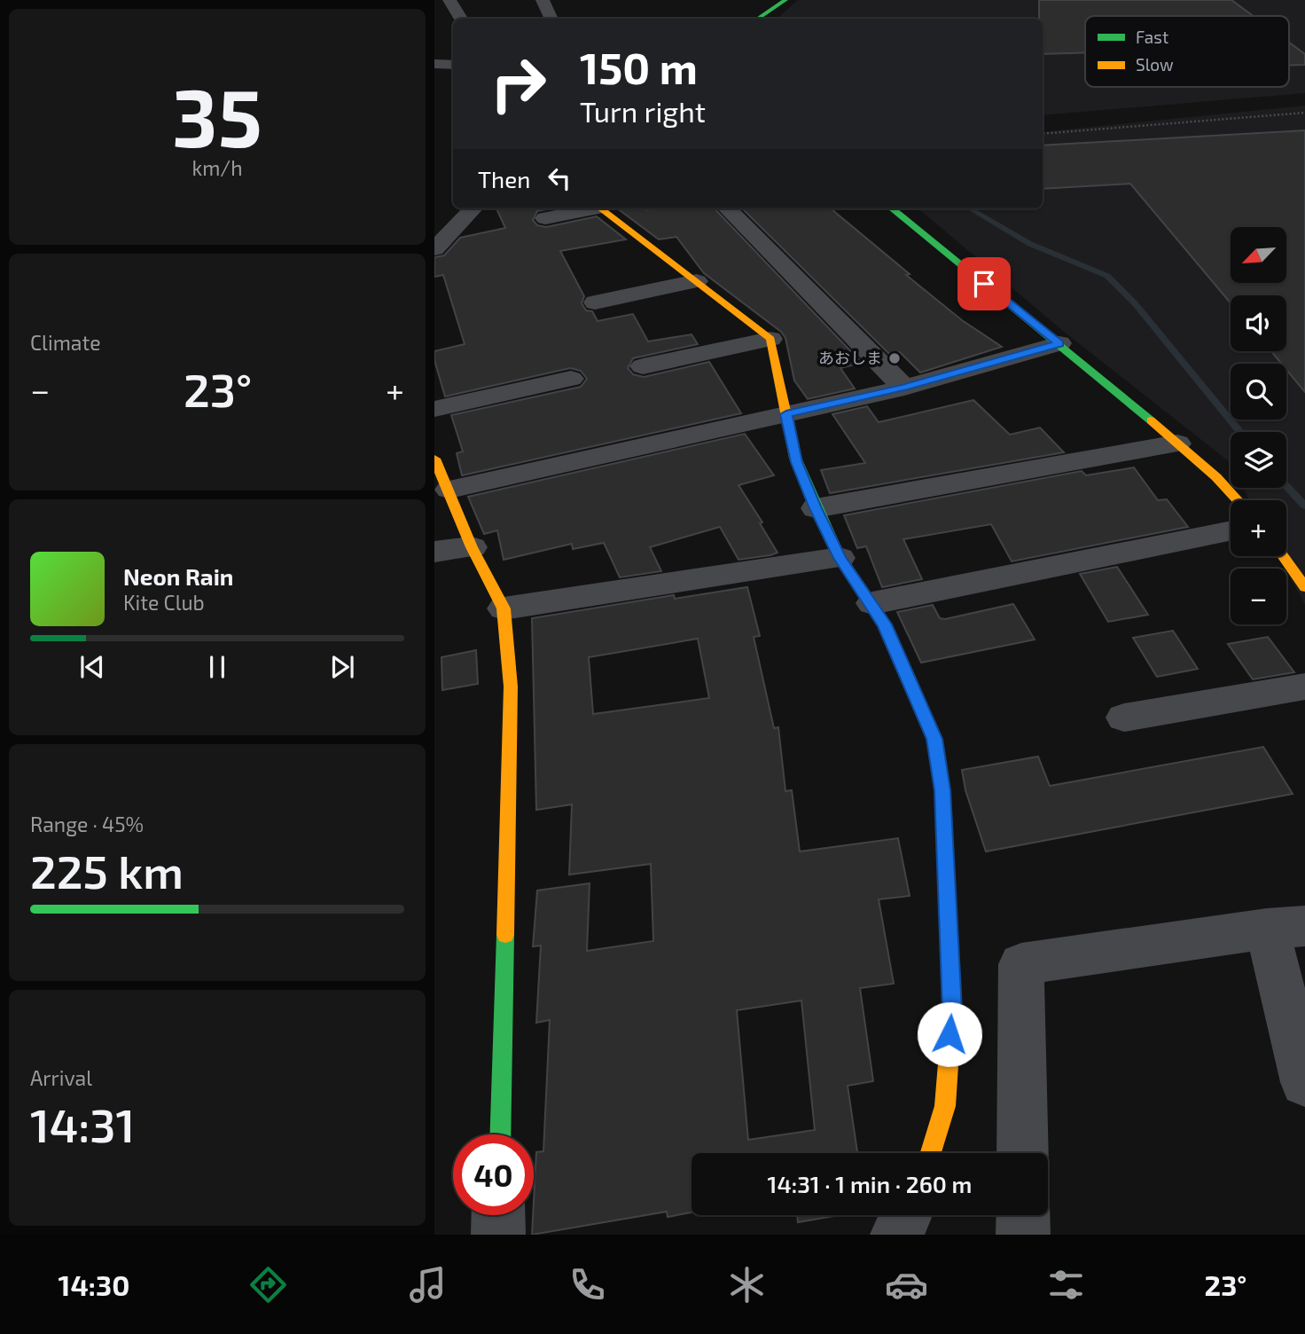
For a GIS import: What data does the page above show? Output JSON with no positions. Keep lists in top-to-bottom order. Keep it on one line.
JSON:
{"places":["あおしま"],"legend":["Fast","Slow"],"north":"bottom left","page":{"tile":[["35","km/h"],"Climate",["Range · 45%","225 km"],["Arrival","14:31"]],"turn":["150 m","Turn right"],"then":"Then","map_buttons":["+","−"],"heat":["−","23°","+"],"song":["Neon Rain","Kite Club"],"limit":"40","trip":"14:31 · 1 min · 260 m","tabs":["14:30","23°"]}}
